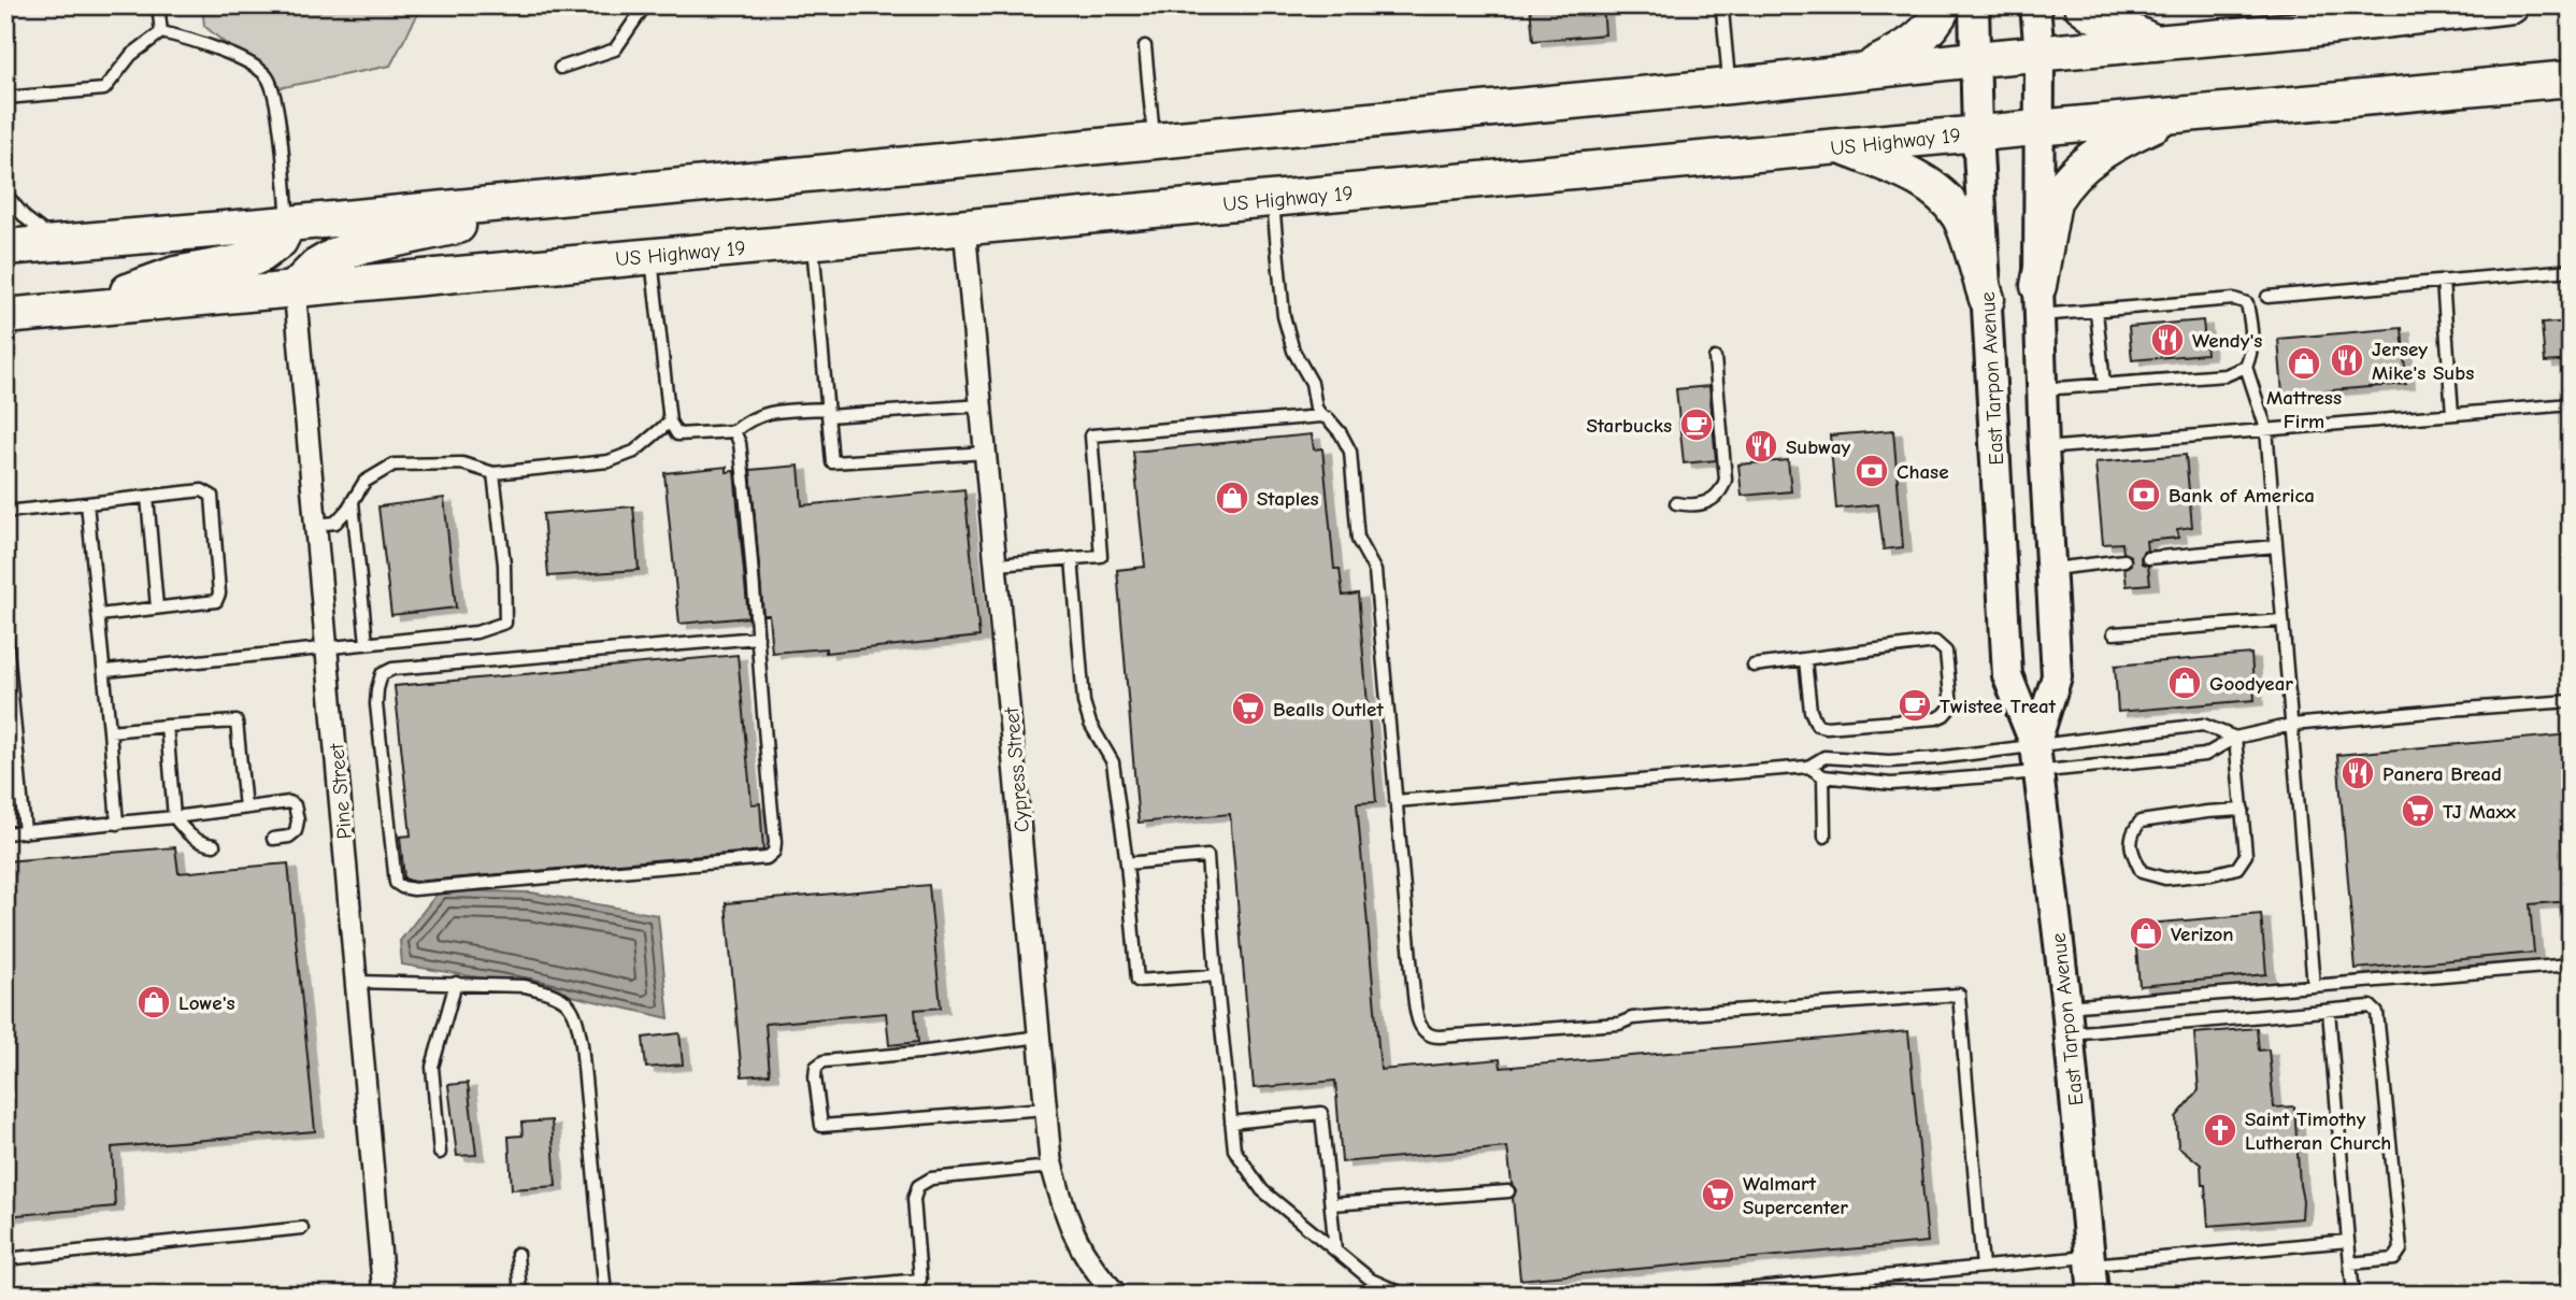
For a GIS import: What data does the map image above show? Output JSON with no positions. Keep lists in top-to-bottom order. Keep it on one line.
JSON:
{"streets":{"highway":["US Highway 19"],"main road":["East Tarpon Avenue"],"street":["Cypress Street","Pine Street"]},"crossings":[["US Highway 19","East Tarpon Avenue"],["US Highway 19","Cypress Street"],["US Highway 19","Pine Street"]],"places":{"restaurant":["Wendy's","Jersey Mike's Subs","Subway","Panera Bread"],"shop":["Mattress Firm","Staples","Goodyear","Verizon","Lowe's"],"cafe":["Starbucks","Twistee Treat"],"bank":["Chase","Bank of America"],"supermarket":["Bealls Outlet","TJ Maxx","Walmart Supercenter"],"church":["Saint Timothy Lutheran Church"]}}
